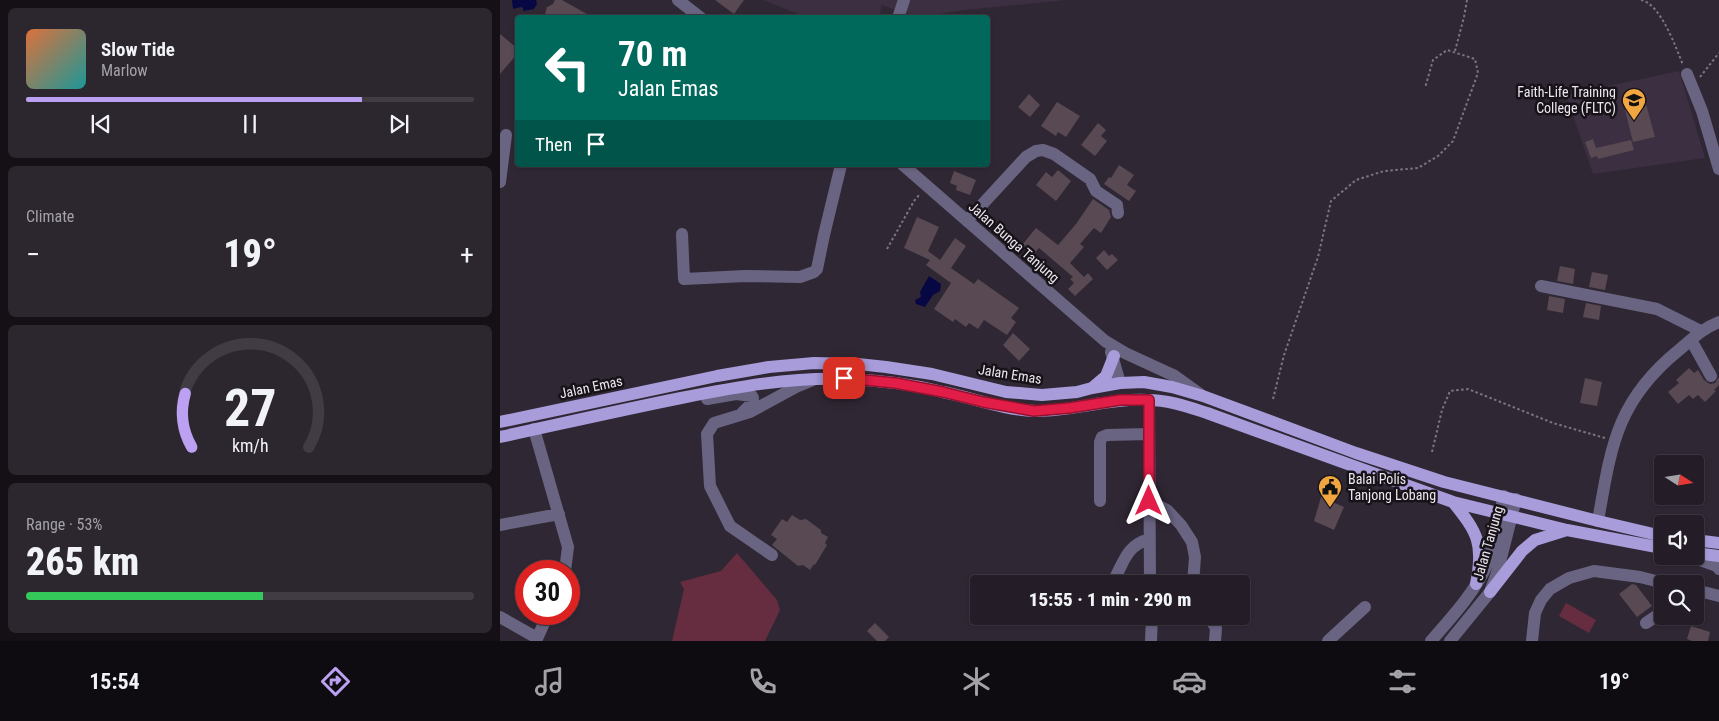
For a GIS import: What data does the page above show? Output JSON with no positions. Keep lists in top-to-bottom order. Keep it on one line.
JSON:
{"streets":{"main road":["Jalan Emas"],"street":["Jalan Bunga Tanjung","Jalan Tanjung"]},"crossings":[["Jalan Emas","Jalan Tanjung"]],"places":{"school or university":["Faith-Life Training College (FLTC)"],"public building":["Balai Polis Tanjong Lobang"]},"north":"right","page":{"turn":["70 m","Jalan Emas"],"song":["Slow Tide","Marlow"],"then":"Then","tile":["Climate",["Range · 53%","265 km"]],"heat":["−","19°","+"],"limit":"30","trip":"15:55 · 1 min · 290 m","tabs":["15:54","19°"],"gauge":["27","km/h"]}}
